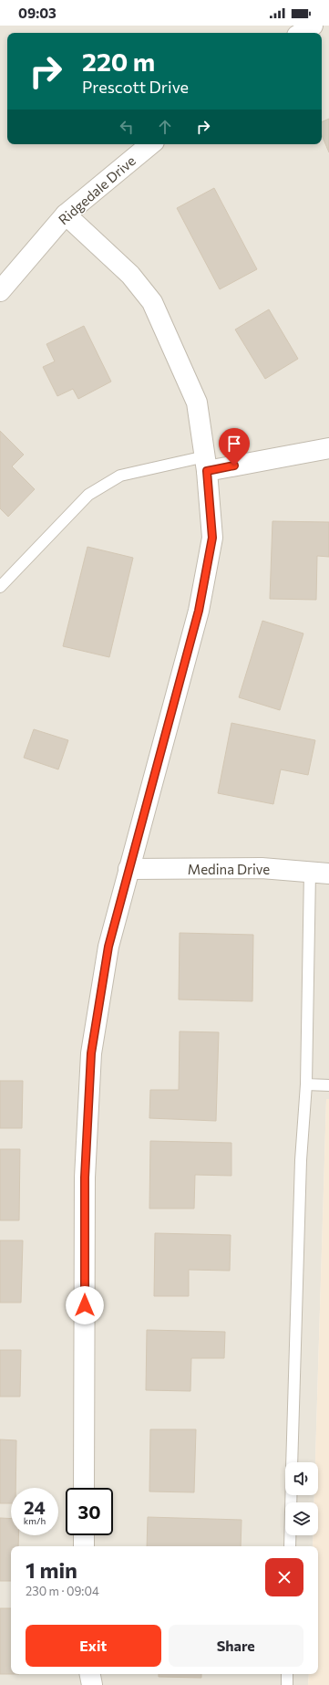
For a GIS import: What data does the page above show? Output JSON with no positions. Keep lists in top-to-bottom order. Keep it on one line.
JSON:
{"streets":{"street":["Ridgedale Drive","Medina Drive"]},"page":{"status":"09:03","turn":["220 m","Prescott Drive"],"speed":"24 km/h","limit":"30","heading":["1 min","230 m · 09:04"],"buttons":["Exit","Share"]}}
